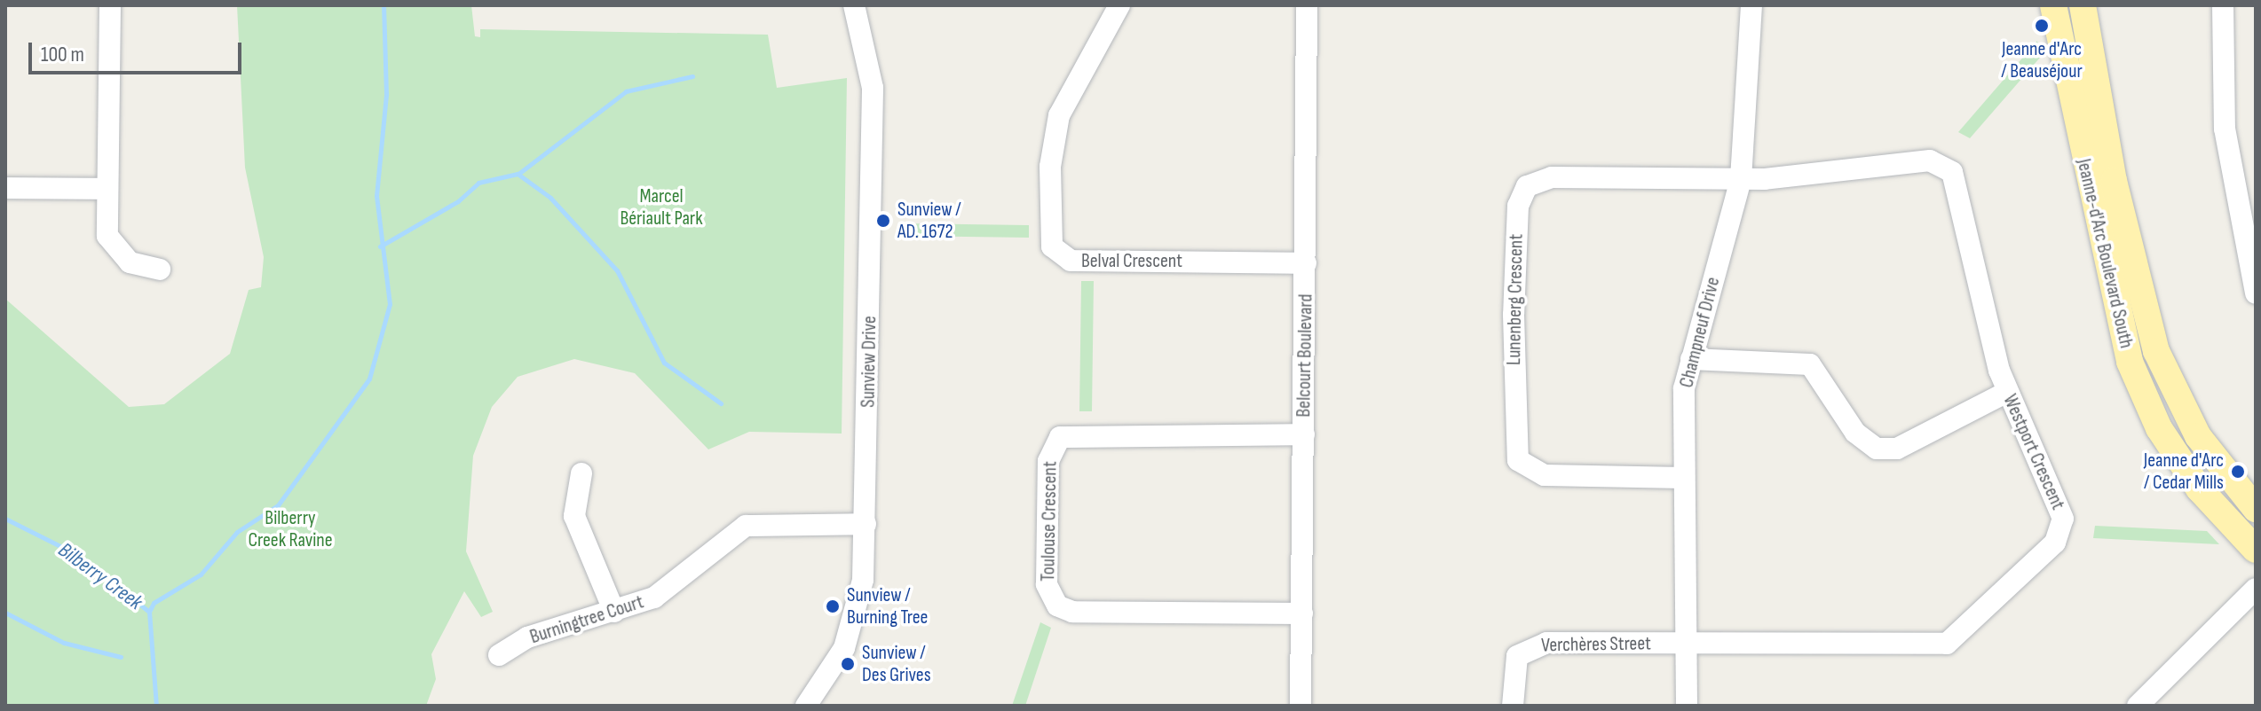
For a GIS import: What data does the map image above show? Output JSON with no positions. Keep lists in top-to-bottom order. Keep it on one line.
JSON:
{"streets":{"main road":["Jeanne-d'Arc Boulevard South"],"street":["Belval Crescent","Lunenberg Crescent","Champneuf Drive","Belcourt Boulevard","Sunview Drive","Westport Crescent","Toulouse Crescent","Burningtree Court","Verchères Street"]},"crossings":[["Belval Crescent","Belcourt Boulevard"],["Lunenberg Crescent","Champneuf Drive"],["Lunenberg Crescent","Westport Crescent"],["Champneuf Drive","Westport Crescent"],["Champneuf Drive","Verchères Street"],["Belcourt Boulevard","Toulouse Crescent"],["Sunview Drive","Burningtree Court"],["Westport Crescent","Verchères Street"]],"water":["Bilberry Creek"],"parks":["Marcel Bériault Park","Bilberry Creek Ravine"],"places":["Jeanne d'Arc / Beauséjour","Sunview / AD. 1672","Jeanne d'Arc / Cedar Mills","Sunview / Burning Tree","Sunview / Des Grives"],"scale_bar":"100 m"}
